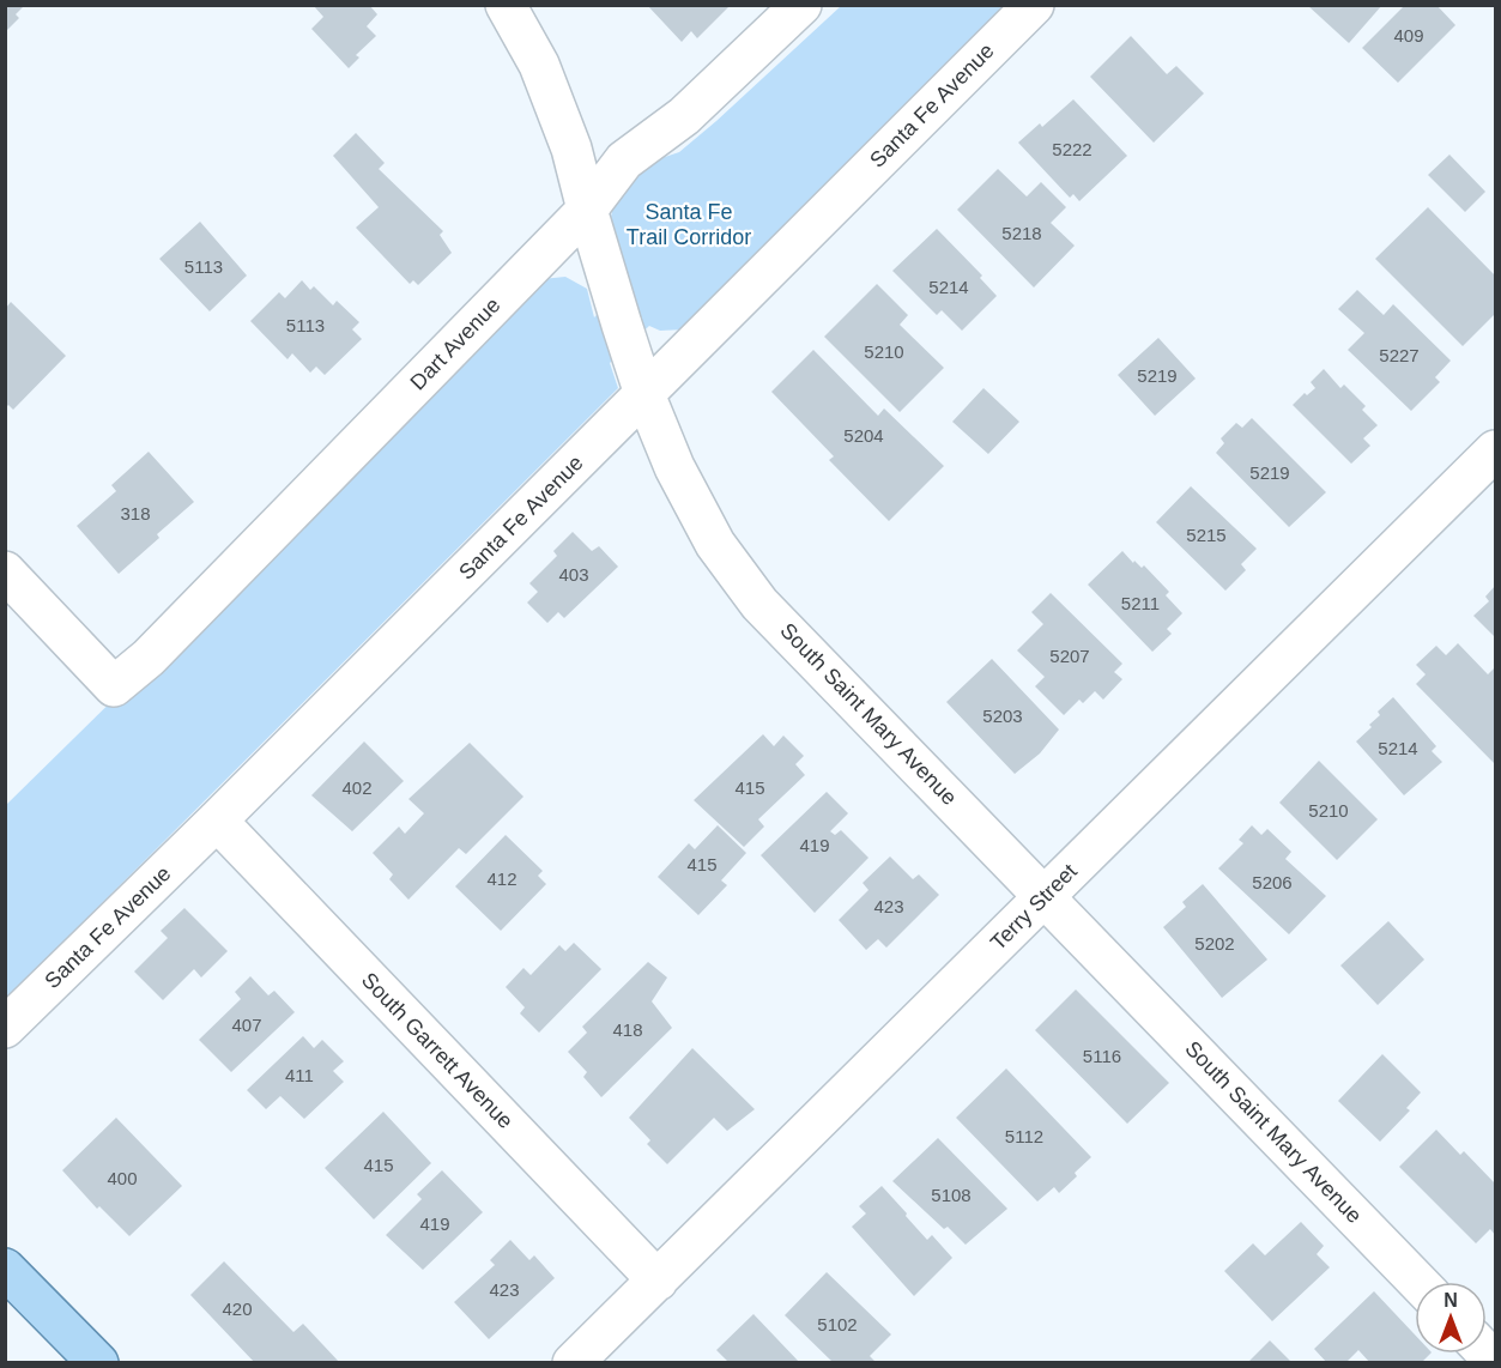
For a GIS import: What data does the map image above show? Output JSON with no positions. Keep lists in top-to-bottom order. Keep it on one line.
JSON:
{"streets":{"street":["Santa Fe Avenue","Dart Avenue","South Saint Mary Avenue","Terry Street","South Garrett Avenue"]},"crossings":[["Santa Fe Avenue","South Saint Mary Avenue"],["Santa Fe Avenue","South Garrett Avenue"],["Dart Avenue","South Saint Mary Avenue"],["South Saint Mary Avenue","Terry Street"],["Terry Street","South Garrett Avenue"]],"parks":["Santa Fe Trail Corridor"],"house_numbers":["409","5222","5218","5113","5214","5113","5210","5227","5219","5204","5219","318","5215","403","5211","5207","5203","5214","402","415","5210","419","415","412","5206","423","5202","407","418","5116","411","5112","415","400","5108","419","423","420","5102"],"north":"top"}
